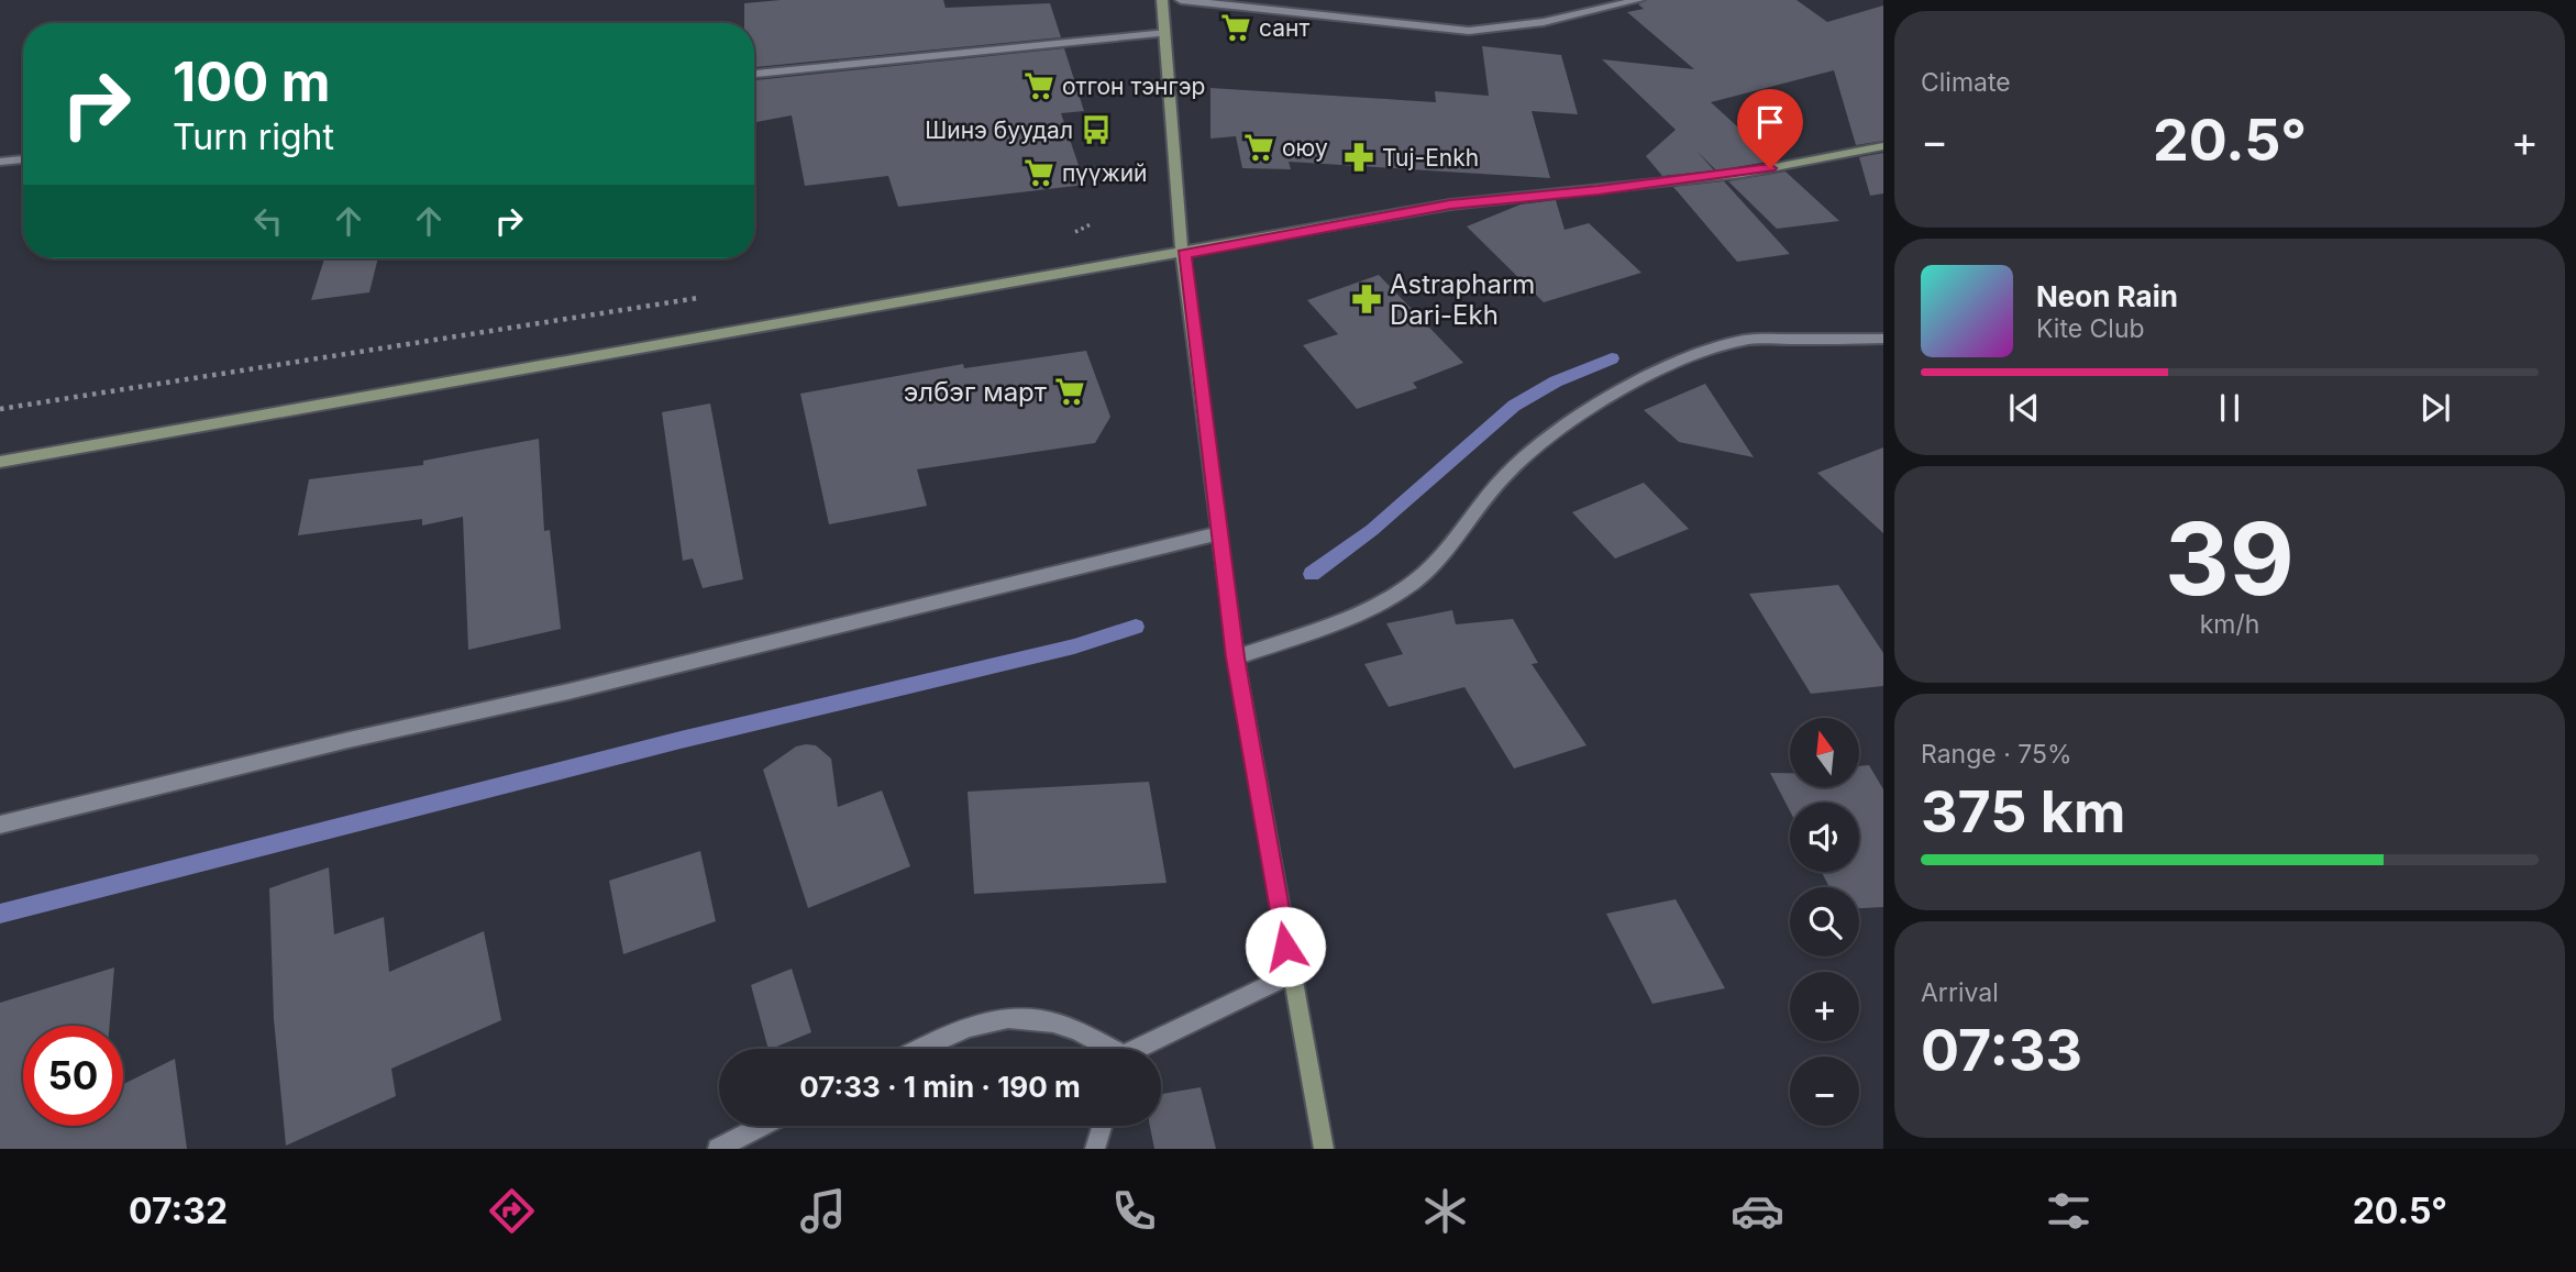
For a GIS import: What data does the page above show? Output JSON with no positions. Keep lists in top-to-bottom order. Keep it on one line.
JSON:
{"places":{"supermarket":["сант","отгон тэнгэр","оюу","пүүжий","элбэг март"],"bus stop":["Шинэ буудал"],"pharmacy":["Tuj-Enkh","Astrapharm Dari-Ekh"]},"north":"top","page":{"tile":["Climate",["39","km/h"],["Range · 75%","375 km"],["Arrival","07:33"]],"turn":["100 m","Turn right"],"heat":["−","20.5°","+"],"song":["Neon Rain","Kite Club"],"map_buttons":["+","−"],"limit":"50","trip":"07:33 · 1 min · 190 m","tabs":["07:32","20.5°"]}}
